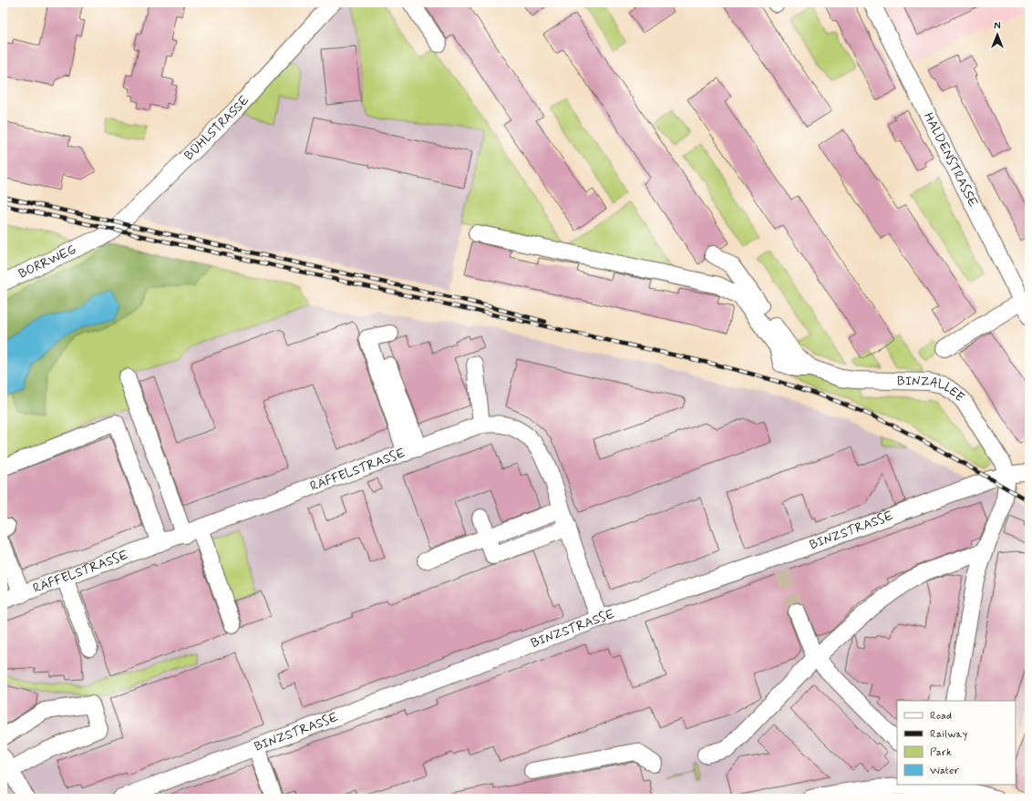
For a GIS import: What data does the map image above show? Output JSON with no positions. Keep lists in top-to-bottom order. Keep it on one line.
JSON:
{"streets":{"street":["BÜHLSTRASSE","HALDENSTRASSE","BORRWEG","BINZALLEE","RÄFFELSTRASSE","BINZSTRASSE"]},"crossings":[["BÜHLSTRASSE","BORRWEG"],["BINZALLEE","BINZSTRASSE"],["RÄFFELSTRASSE","BINZSTRASSE"]],"legend":["Road","Railway","Park","Water"],"north":"top"}
